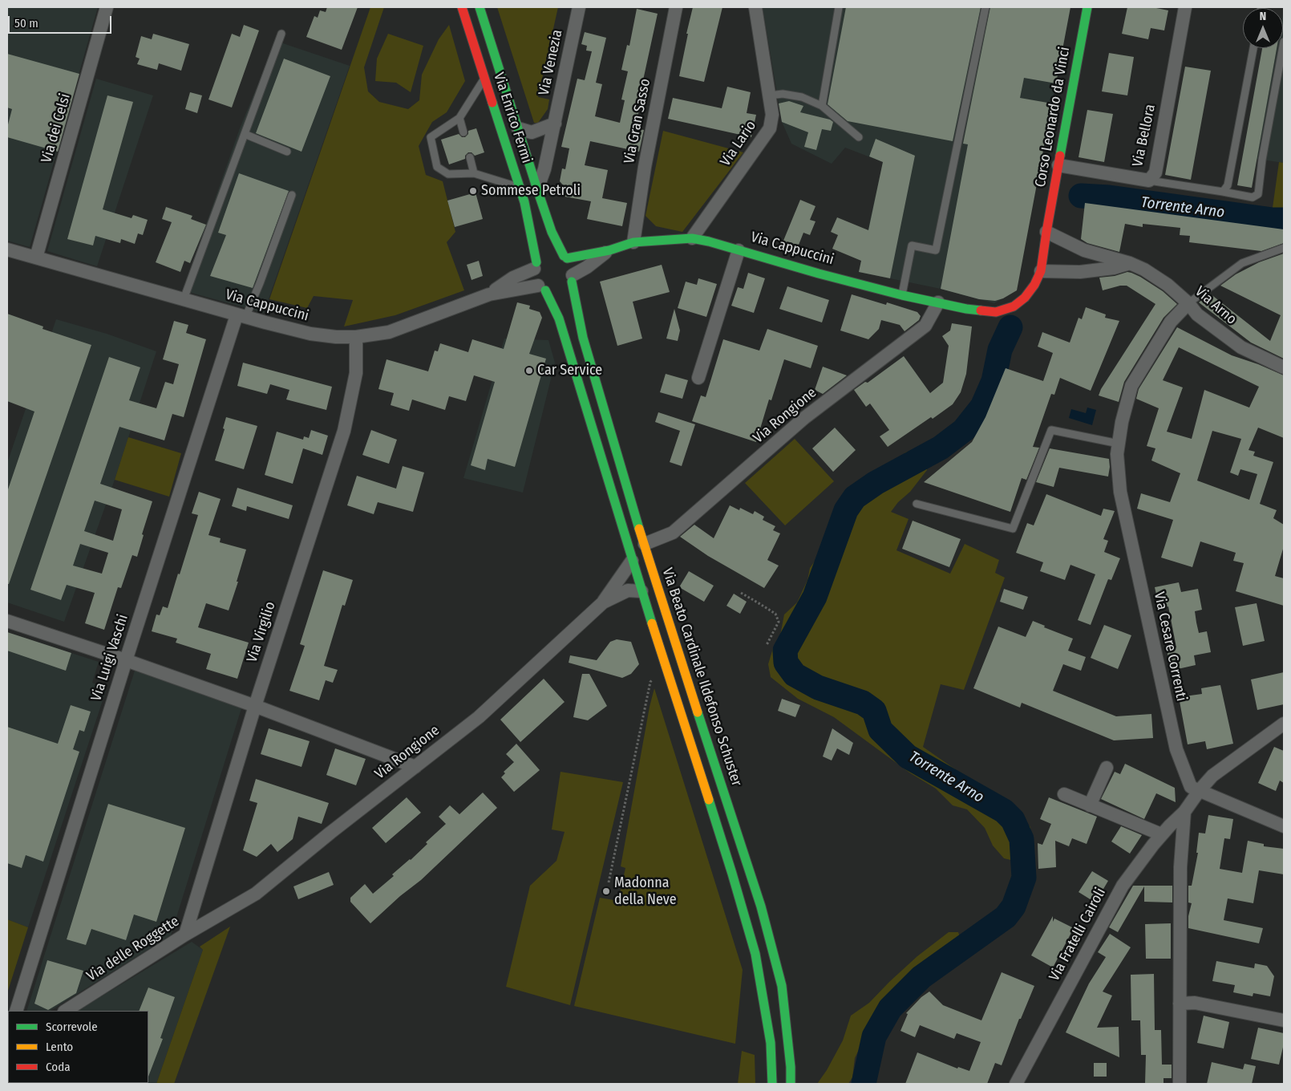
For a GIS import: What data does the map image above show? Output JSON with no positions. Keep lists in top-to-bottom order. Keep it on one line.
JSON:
{"streets":{"street":["Via Venezia","Corso Leonardo da Vinci","Via Enrico Fermi","Via Gran Sasso","Via dei Celsi","Via Bellora","Via Lario","Via Cappuccini","Via Arno","Via Rongione","Via Virgilio","Via Cesare Correnti","Via Luigi Vaschi","Via Beato Cardinale Ildefonso Schuster","Via Fratelli Cairoli","Via delle Roggette"]},"crossings":[["Via Venezia","Via Enrico Fermi"],["Corso Leonardo da Vinci","Via Bellora"],["Corso Leonardo da Vinci","Via Cappuccini"],["Corso Leonardo da Vinci","Via Arno"],["Via Enrico Fermi","Via Cappuccini"],["Via Enrico Fermi","Via Beato Cardinale Ildefonso Schuster"],["Via Gran Sasso","Via Cappuccini"],["Via dei Celsi","Via Cappuccini"],["Via Lario","Via Cappuccini"],["Via Cappuccini","Via Rongione"],["Via Cappuccini","Via Virgilio"],["Via Cappuccini","Via Luigi Vaschi"],["Via Cappuccini","Via Beato Cardinale Ildefonso Schuster"],["Via Arno","Via Cesare Correnti"],["Via Rongione","Via Beato Cardinale Ildefonso Schuster"],["Via Rongione","Via delle Roggette"],["Via Virgilio","Via delle Roggette"]],"water":["Torrente Arno"],"places":["Sommese Petroli","Car Service","Madonna della Neve"],"legend":["Scorrevole","Lento","Coda"],"scale_bar":"50 m","north":"top"}
